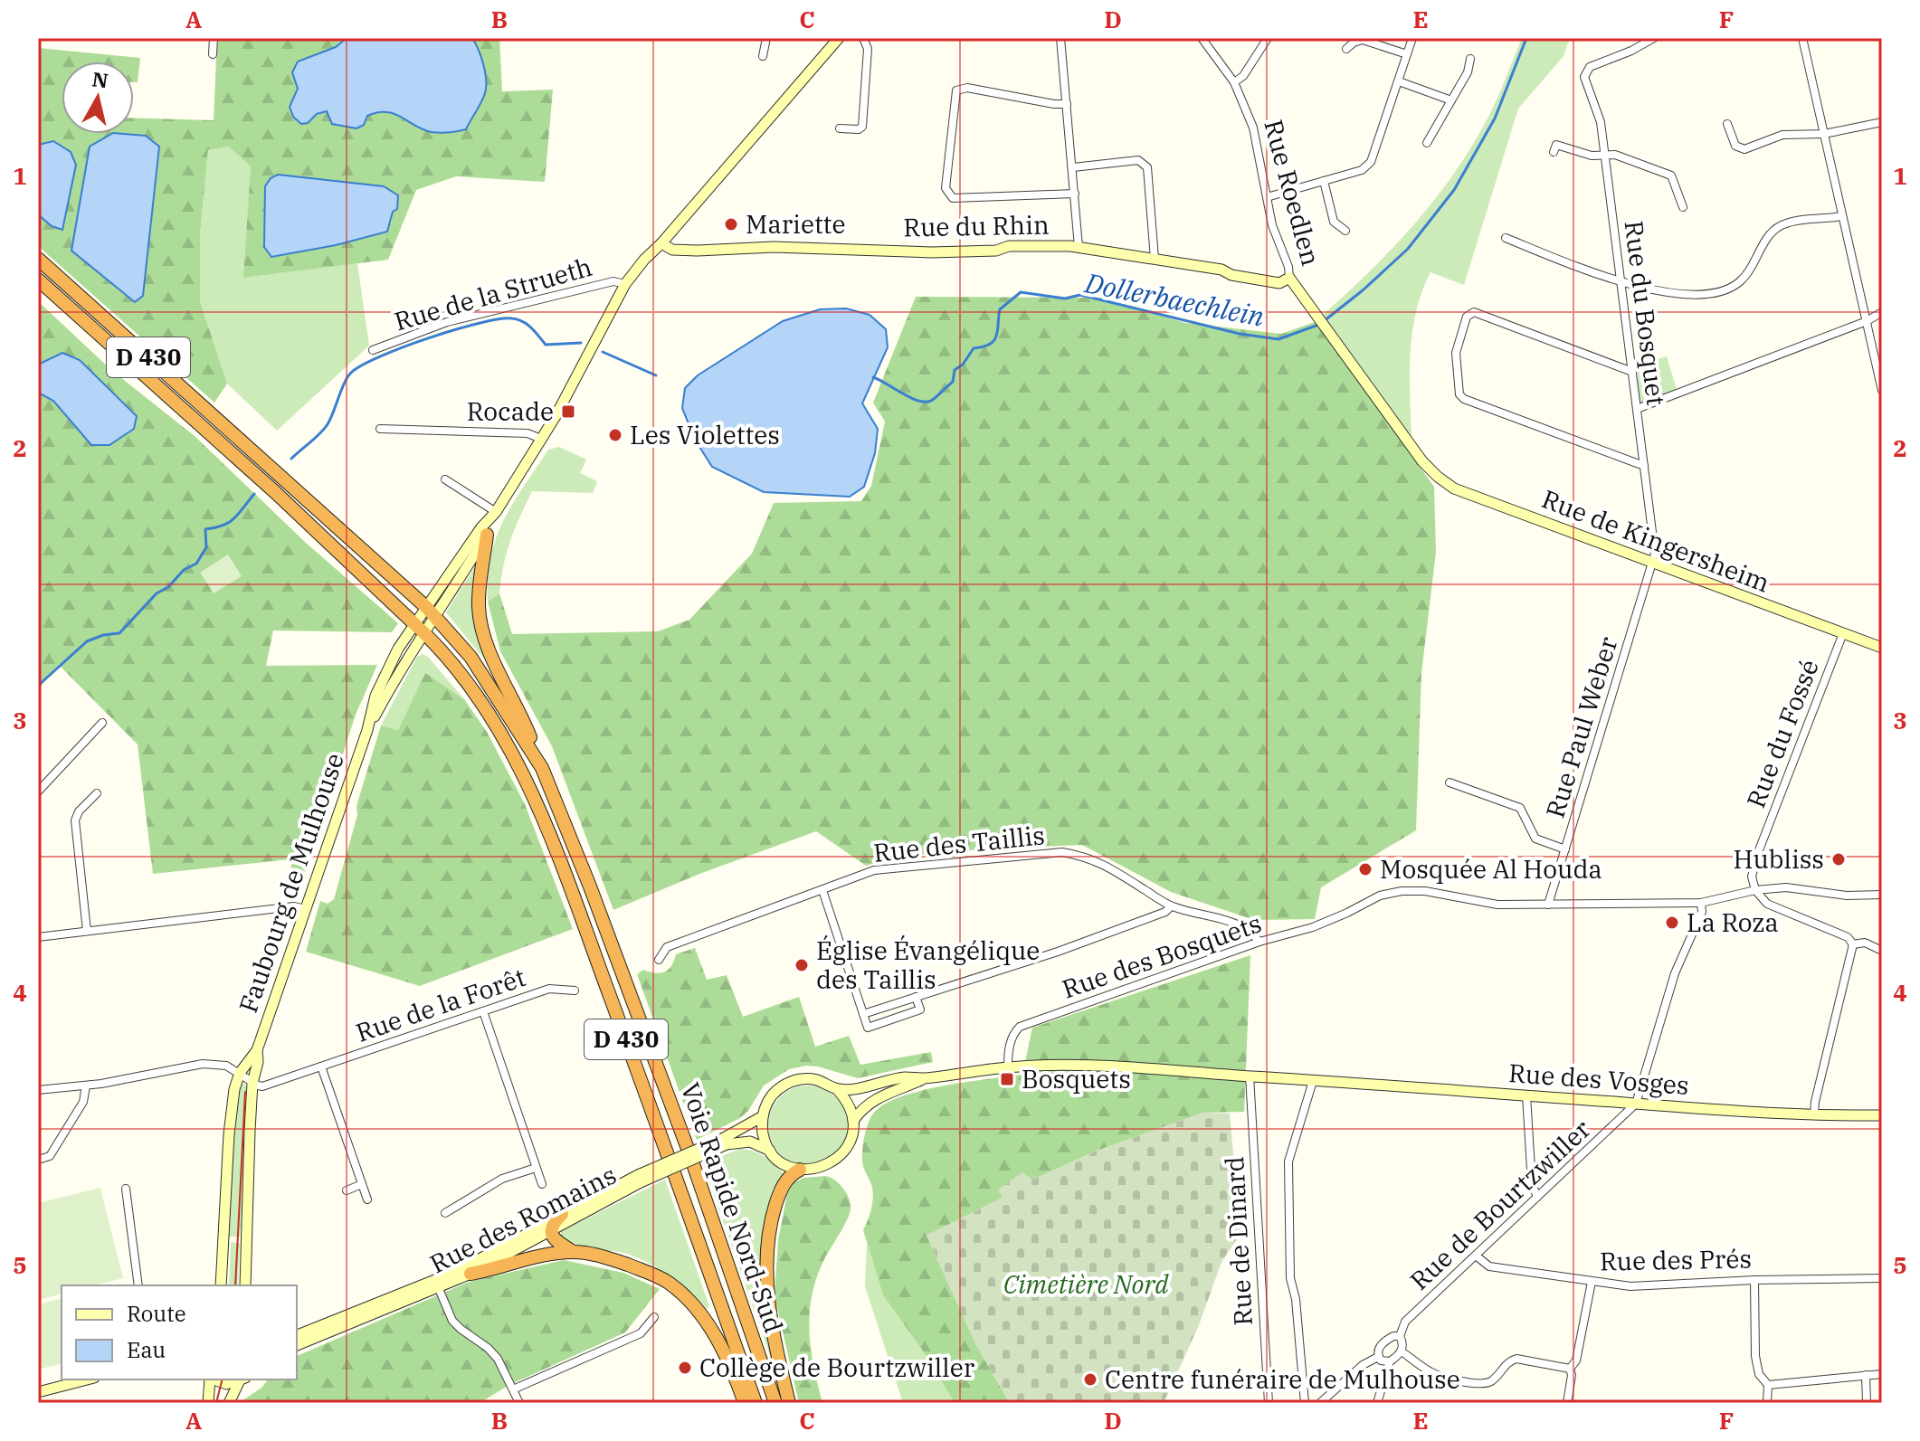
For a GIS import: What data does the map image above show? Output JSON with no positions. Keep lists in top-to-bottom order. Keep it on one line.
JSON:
{"streets":{"highway":["D 430","Voie Rapide Nord-Sud"],"main road":["Rue Roedlen","Rue du Rhin","Rue de Kingersheim","Faubourg de Mulhouse","Rue des Vosges","Rue des Romains"],"street":["Rue de la Strueth","Rue du Bosquet","Rue Paul Weber","Rue du Fossé","Rue des Taillis","Rue des Bosquets","Rue de la Forêt","Rue de Bourtzwiller","Rue de Dinard","Rue des Prés"]},"crossings":[["Rue Roedlen","Rue du Rhin"],["Rue Roedlen","Rue de Kingersheim"],["Rue du Rhin","Faubourg de Mulhouse"],["Rue de la Strueth","Faubourg de Mulhouse"],["Rue du Bosquet","Rue de Kingersheim"],["Rue du Bosquet","Rue Paul Weber"],["D 430","Faubourg de Mulhouse"],["D 430","Voie Rapide Nord-Sud"],["Rue de Kingersheim","Rue Paul Weber"],["Rue de Kingersheim","Rue du Fossé"],["Rue Paul Weber","Rue des Bosquets"],["Rue du Fossé","Rue des Bosquets"],["Rue des Taillis","Rue des Bosquets"],["Faubourg de Mulhouse","Voie Rapide Nord-Sud"],["Rue des Bosquets","Rue des Vosges"],["Rue des Bosquets","Rue de Bourtzwiller"],["Rue des Vosges","Rue de Bourtzwiller"],["Rue des Vosges","Rue de Dinard"],["Rue de Bourtzwiller","Rue des Prés"]],"water":["Dollerbaechlein"],"parks":["Cimetière Nord"],"places":{"other":["Mariette","Les Violettes","Hubliss","Mosquée Al Houda","La Roza","Église Évangélique des Taillis","Collège de Bourtzwiller","Centre funéraire de Mulhouse"],"transit":["Rocade","Bosquets"]},"legend":["Route","Eau"],"north":"top","grid":{"columns":["A","B","C","D","E","F"],"rows":["1","2","3","4","5"]}}
